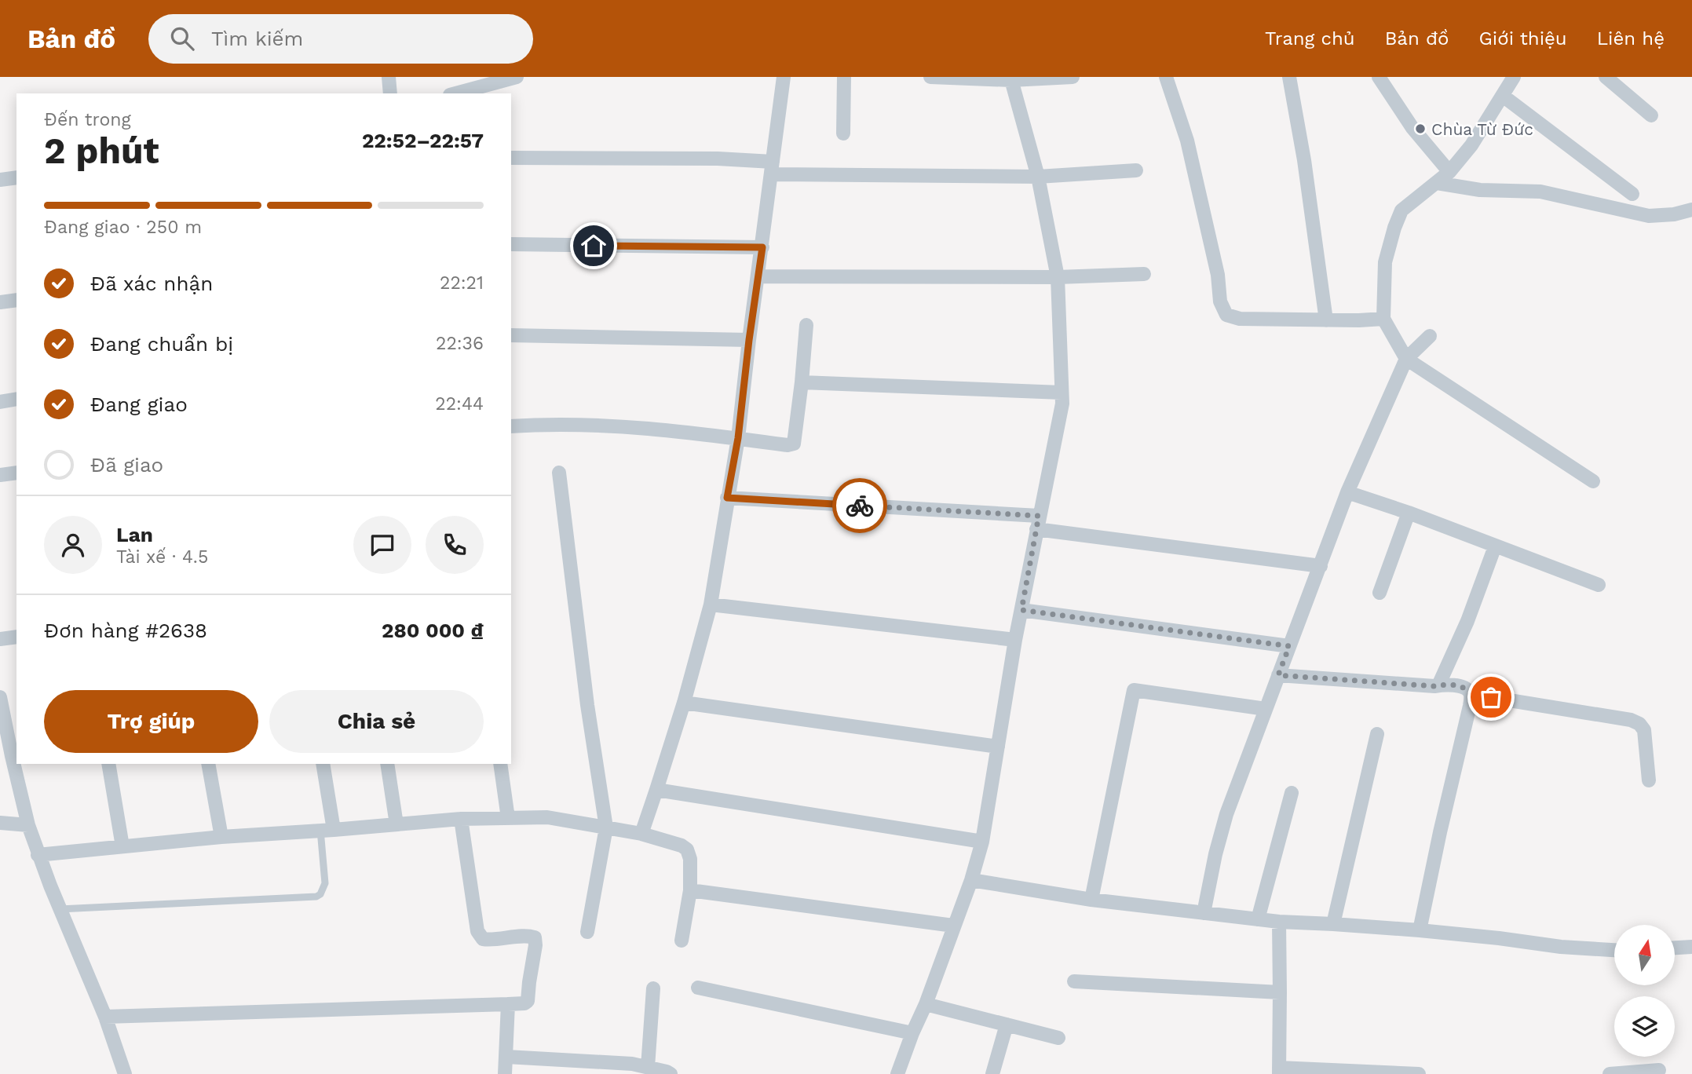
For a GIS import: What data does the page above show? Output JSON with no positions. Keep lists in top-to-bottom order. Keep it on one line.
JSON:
{"places":["Chùa Từ Đức"],"north":"top","page":{"header":"Bản đồ","search":"Tìm kiếm","nav":["Trang chủ","Bản đồ","Giới thiệu","Liên hệ"],"heading":["2 phút","Đến trong","22:52–22:57"],"panel":["Lan","Tài xế · 4.5","Đơn hàng #2638","280 000 ₫"],"bar":"Đang giao · 250 m","list":[["Đã xác nhận","22:21"],["Đang chuẩn bị","22:36"],["Đang giao","22:44"],"Đã giao"],"buttons":["Trợ giúp","Chia sẻ"]}}
